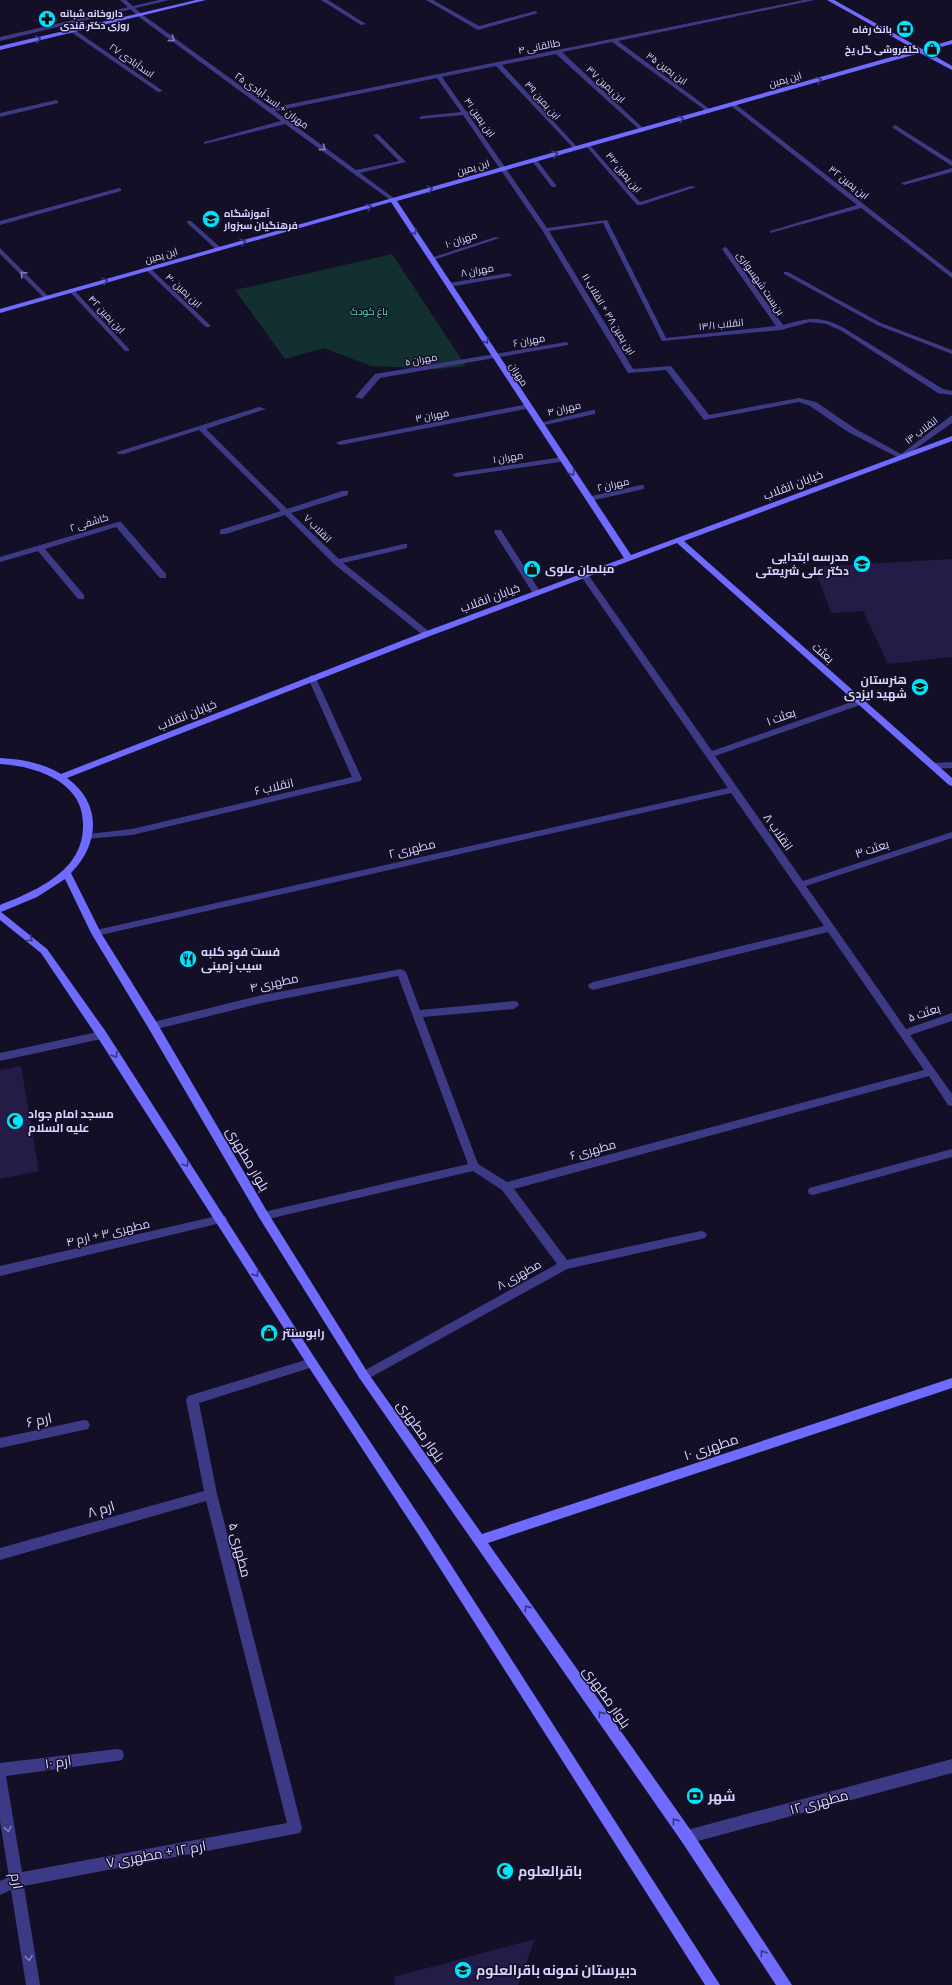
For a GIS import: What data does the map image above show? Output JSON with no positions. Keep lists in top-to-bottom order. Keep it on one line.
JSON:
{"streets":{"main road":["ابن یمین","مهران","خیابان انقلاب","بعثت","بلوار مطهری","مطهری ۱۰"],"street":["طالقانی ۴","اسدآبادی ۲۷","ابن یمین ۳۵","ابن یمین ۳۷","مهران + اسد آبادی ۲۵","ابن یمین ۳۹","ابن یمین ۴۱","ابن یمین ۳۴","ابن یمین ۳۲","مهران ۱۰","مهران ۸","بن‌بست شهسواری","ابن یمین ۴۰","ابن یمین ۴۲","ابن یمین ۳۸ + انقلاب ۱۱","انقلاب ۱۳/۱","مهران ۶","مهران ۵","مهران ۴","مهران ۳","انقلاب ۱۳","مهران ۱","مهران ۲","کاشفی ۲","انقلاب ۷","بعثت ۱","انقلاب ۶","انقلاب ۸","مطهری ۲","بعثت ۳","مطهری ۴","بعثت ۵","مطهری ۶","مطهری ۳ + ارم ۴","مطهری ۸","ارم ۶","ارم ۸","مطهری ۵","ارم ۱۰","مطهری ۱۲","ارم ۱۲ + مطهری ۷","ارم"]},"crossings":[["طالقانی ۴","ابن یمین ۳۵"],["طالقانی ۴","ابن یمین ۳۷"],["طالقانی ۴","مهران + اسد آبادی ۲۵"],["طالقانی ۴","ابن یمین ۳۹"],["طالقانی ۴","ابن یمین ۴۱"],["ابن یمین ۳۵","ابن یمین"],["ابن یمین","ابن یمین ۳۷"],["ابن یمین","مهران + اسد آبادی ۲۵"],["ابن یمین","ابن یمین ۳۹"],["ابن یمین","ابن یمین ۴۱"],["ابن یمین","ابن یمین ۳۴"],["ابن یمین","ابن یمین ۳۲"],["ابن یمین","ابن یمین ۴۰"],["ابن یمین","ابن یمین ۴۲"],["ابن یمین","ابن یمین ۳۸ + انقلاب ۱۱"],["ابن یمین","مهران"],["مهران + اسد آبادی ۲۵","مهران"],["ابن یمین ۴۱","ابن یمین ۳۸ + انقلاب ۱۱"],["مهران ۱۰","مهران"],["مهران ۸","مهران"],["بن‌بست شهسواری","انقلاب ۱۳/۱"],["ابن یمین ۳۸ + انقلاب ۱۱","انقلاب ۱۳/۱"],["ابن یمین ۳۸ + انقلاب ۱۱","انقلاب ۱۳"],["ابن یمین ۳۸ + انقلاب ۱۱","خیابان انقلاب"],["مهران ۶","مهران ۵"],["مهران ۶","مهران"],["مهران ۵","مهران"],["مهران","مهران ۴"],["مهران","مهران ۳"],["مهران","مهران ۱"],["مهران","مهران ۲"],["مهران","خیابان انقلاب"],["انقلاب ۱۳","خیابان انقلاب"],["خیابان انقلاب","انقلاب ۷"],["خیابان انقلاب","بعثت"],["خیابان انقلاب","انقلاب ۶"],["خیابان انقلاب","انقلاب ۸"],["بعثت","بعثت ۱"],["بعثت ۱","انقلاب ۸"],["انقلاب ۸","مطهری ۲"],["انقلاب ۸","بعثت ۳"],["انقلاب ۸","بعثت ۵"],["انقلاب ۸","مطهری ۶"],["مطهری ۲","بلوار مطهری"],["مطهری ۴","بلوار مطهری"],["بلوار مطهری","مطهری ۸"],["بلوار مطهری","مطهری ۱۰"],["بلوار مطهری","مطهری ۱۲"],["ارم ۸","مطهری ۵"],["مطهری ۵","ارم ۱۲ + مطهری ۷"],["ارم ۱۲ + مطهری ۷","ارم"]],"one_way":["ابن یمین","مهران + اسد آبادی ۲۵","مهران","ارم"],"parks":["باغ کودک"],"places":{"pharmacy":["داروخانه شبانه روزی دکتر قندی"],"bank":["بانک رفاه","شهر"],"shop":["گلفروشی گل یخ","مبلمان علوی","رابوسنتر"],"school or university":["آموزشگاه فرهنگیان سبزوار","مدرسه ابتدایی دکتر علی شریعتی","هنرستان شهید ایزدی","دبیرستان نمونه باقرالعلوم"],"restaurant":["فست فود کلبه سیب زمینی"],"mosque":["مسجد امام جواد علیه السلام","باقرالعلوم"]}}
